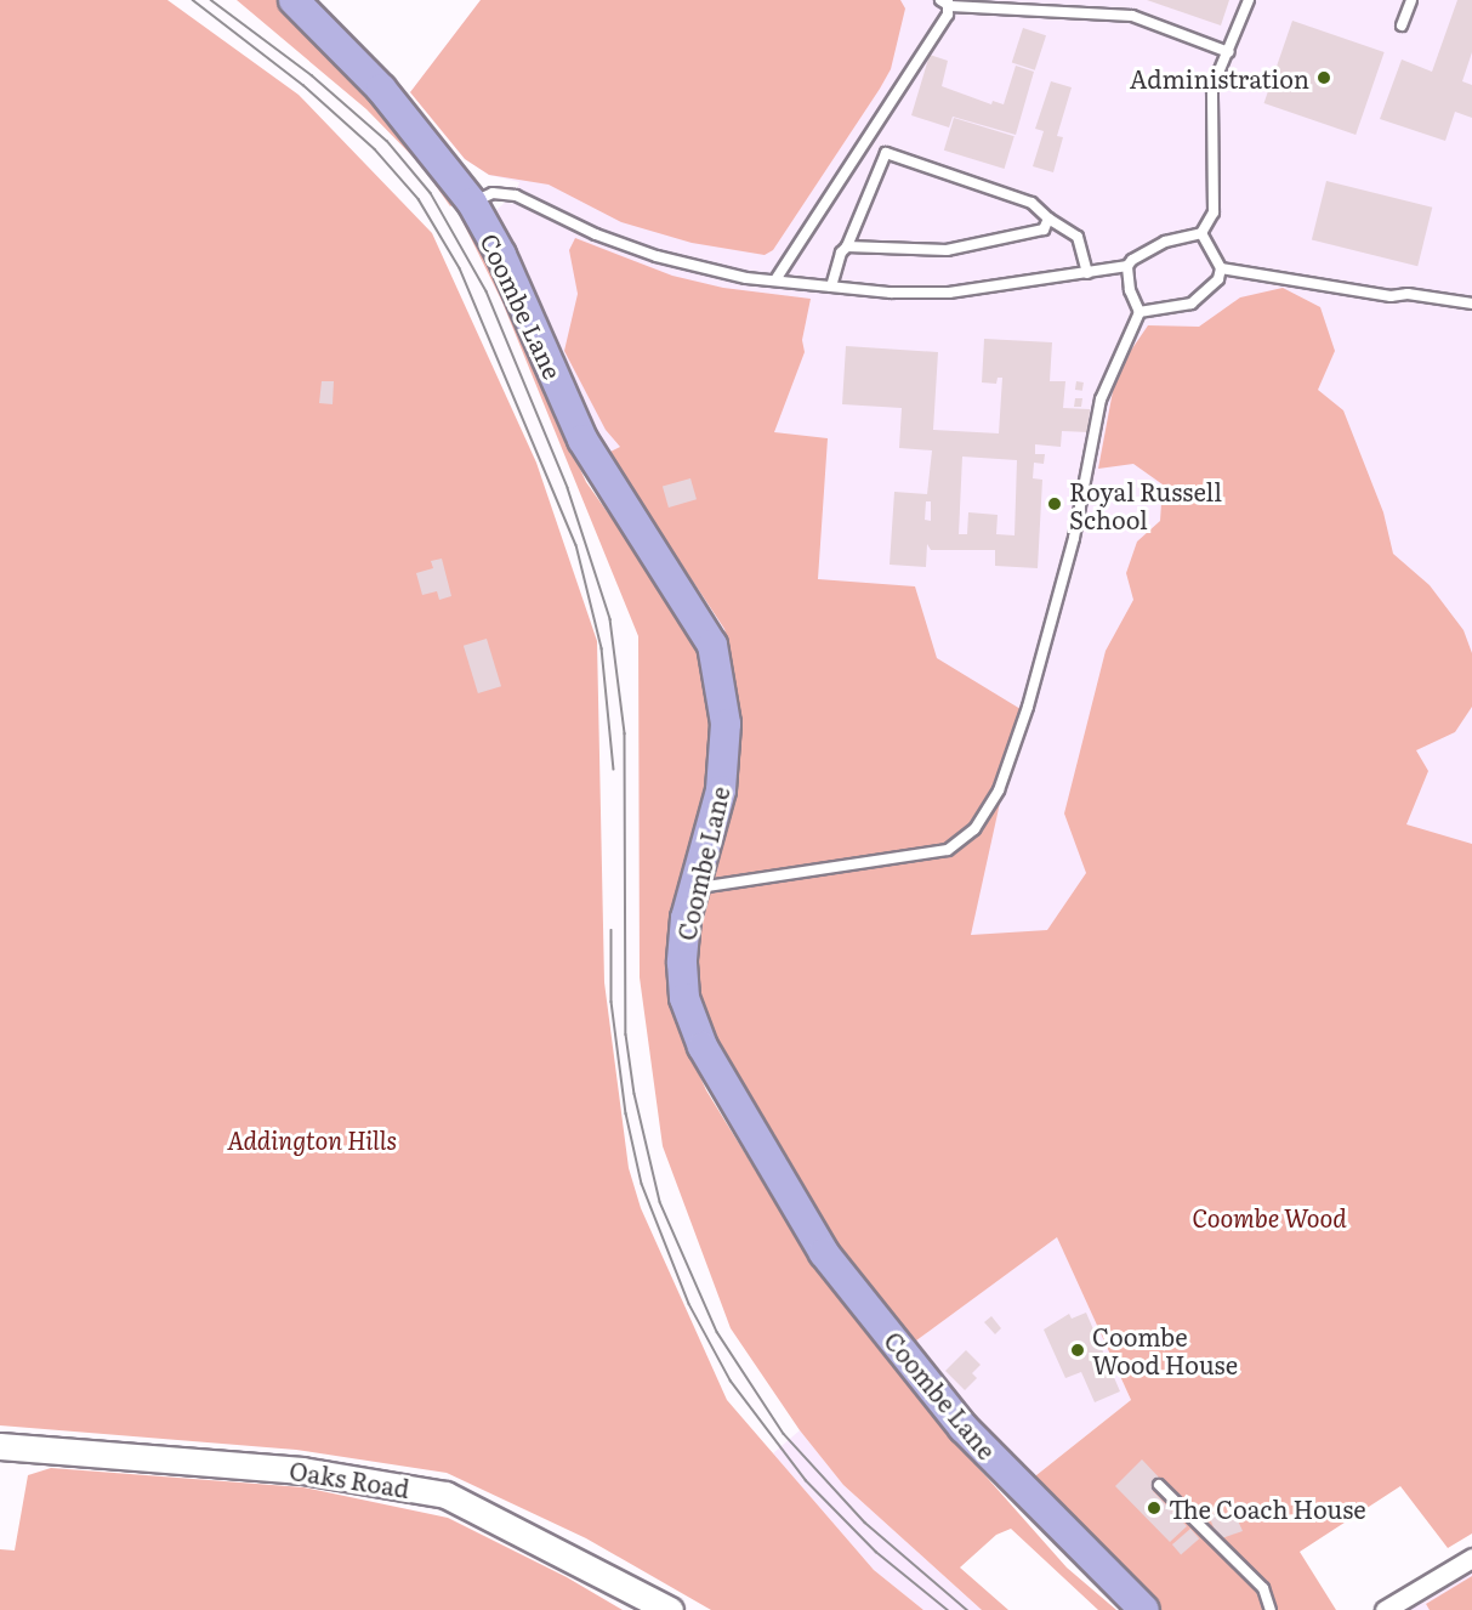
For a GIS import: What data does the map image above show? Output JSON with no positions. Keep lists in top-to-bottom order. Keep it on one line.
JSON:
{"streets":{"main road":["Coombe Lane"],"street":["Oaks Road"]},"parks":["Addington Hills","Coombe Wood"],"places":["Administration","Royal Russell School","Coombe Wood House","The Coach House"]}
